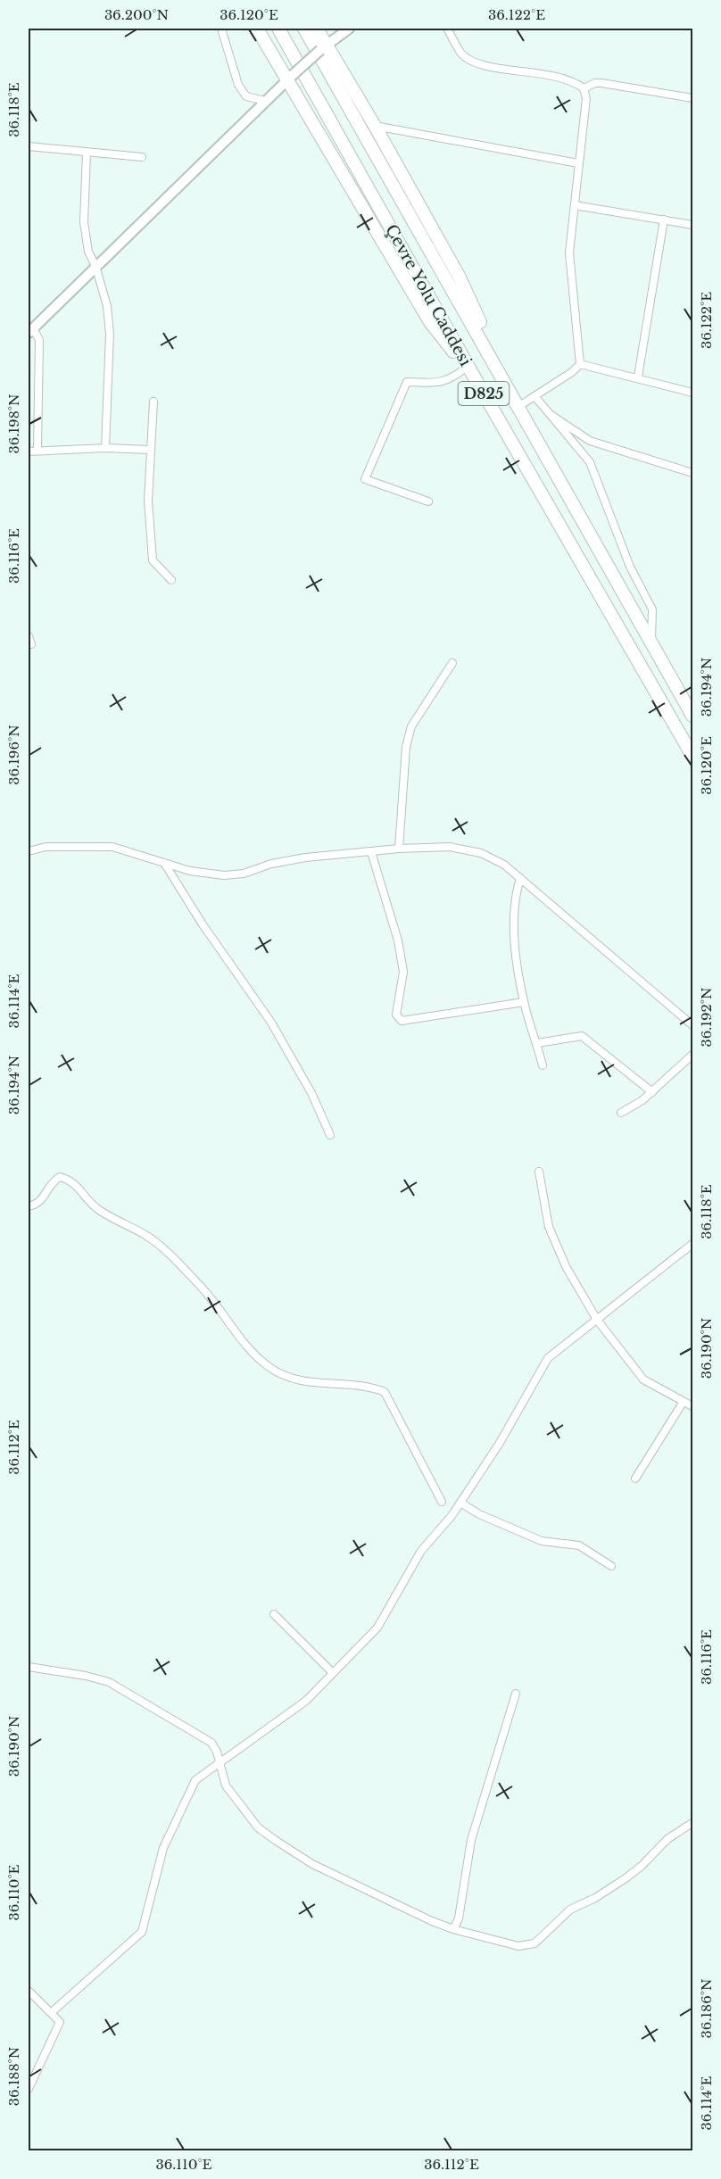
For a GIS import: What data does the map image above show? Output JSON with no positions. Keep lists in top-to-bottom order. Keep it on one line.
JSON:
{"streets":{"highway":["Çevre Yolu Caddesi","D825"]},"coordinates":["36.200°N","36.120°E","36.122°E","36.118°E","36.198°N","36.116°E","36.194°N","36.196°N","36.114°E","36.192°N","36.190°N","36.112°E","36.110°E","36.186°N","36.188°N"]}
